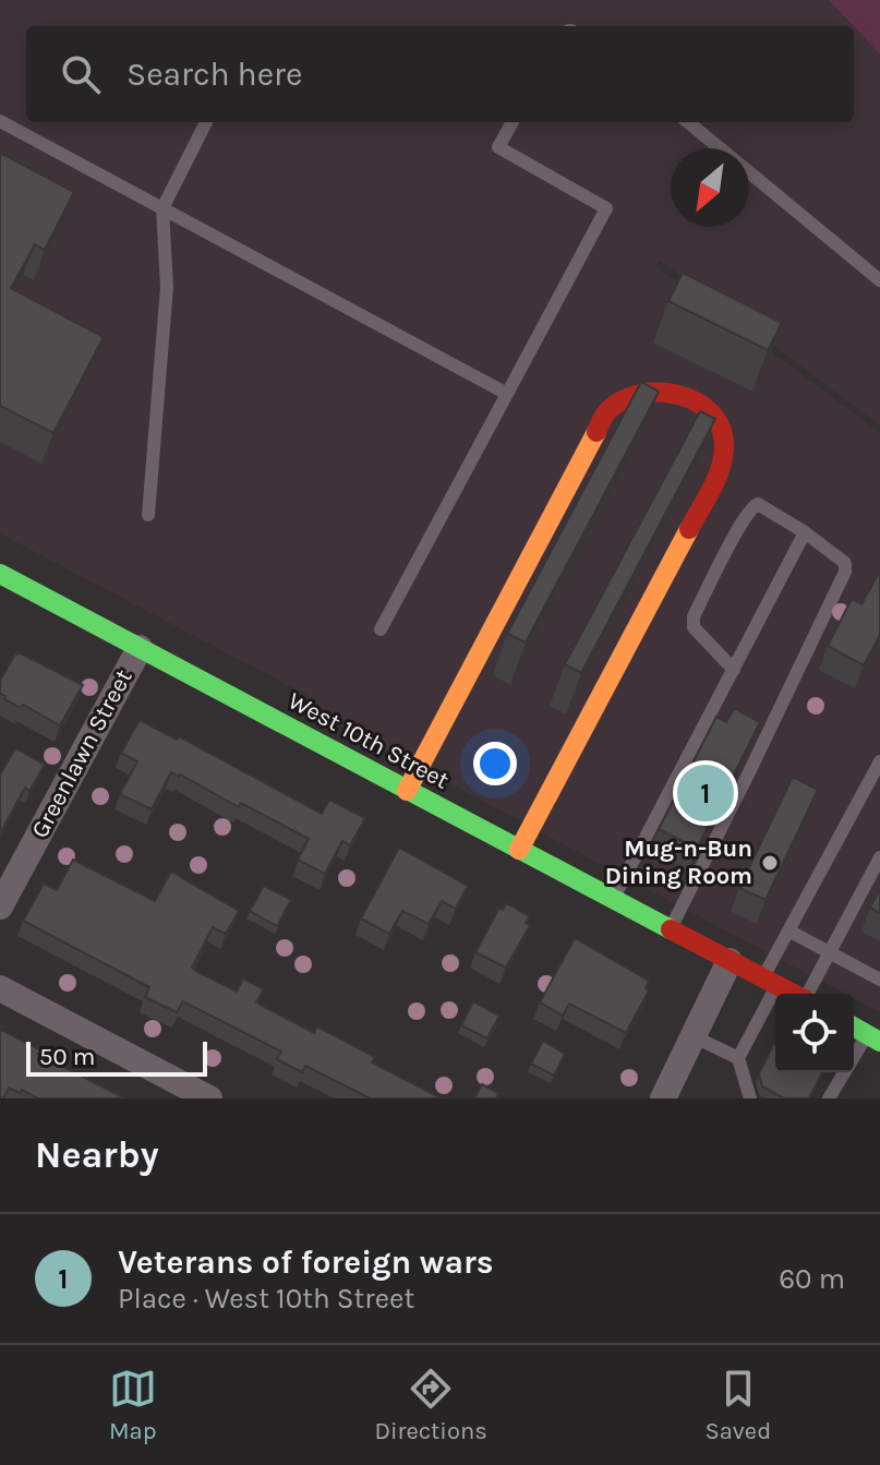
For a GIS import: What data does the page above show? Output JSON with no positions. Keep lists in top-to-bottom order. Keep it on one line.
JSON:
{"streets":{"street":["West 10th Street","Greenlawn Street"]},"crossings":[["West 10th Street","Greenlawn Street"]],"places":["Mug-n-Bun Dining Room"],"scale_bar":"50 m","north":"bottom left","page":{"search":"Search here","pins":"1","scale":"50 m","heading":"Nearby","list":[{"mark":"1","name":"Veterans of foreign wars","note":"Place · West 10th Street","value":"60 m"}],"nav":["Map","Directions","Saved"]}}
